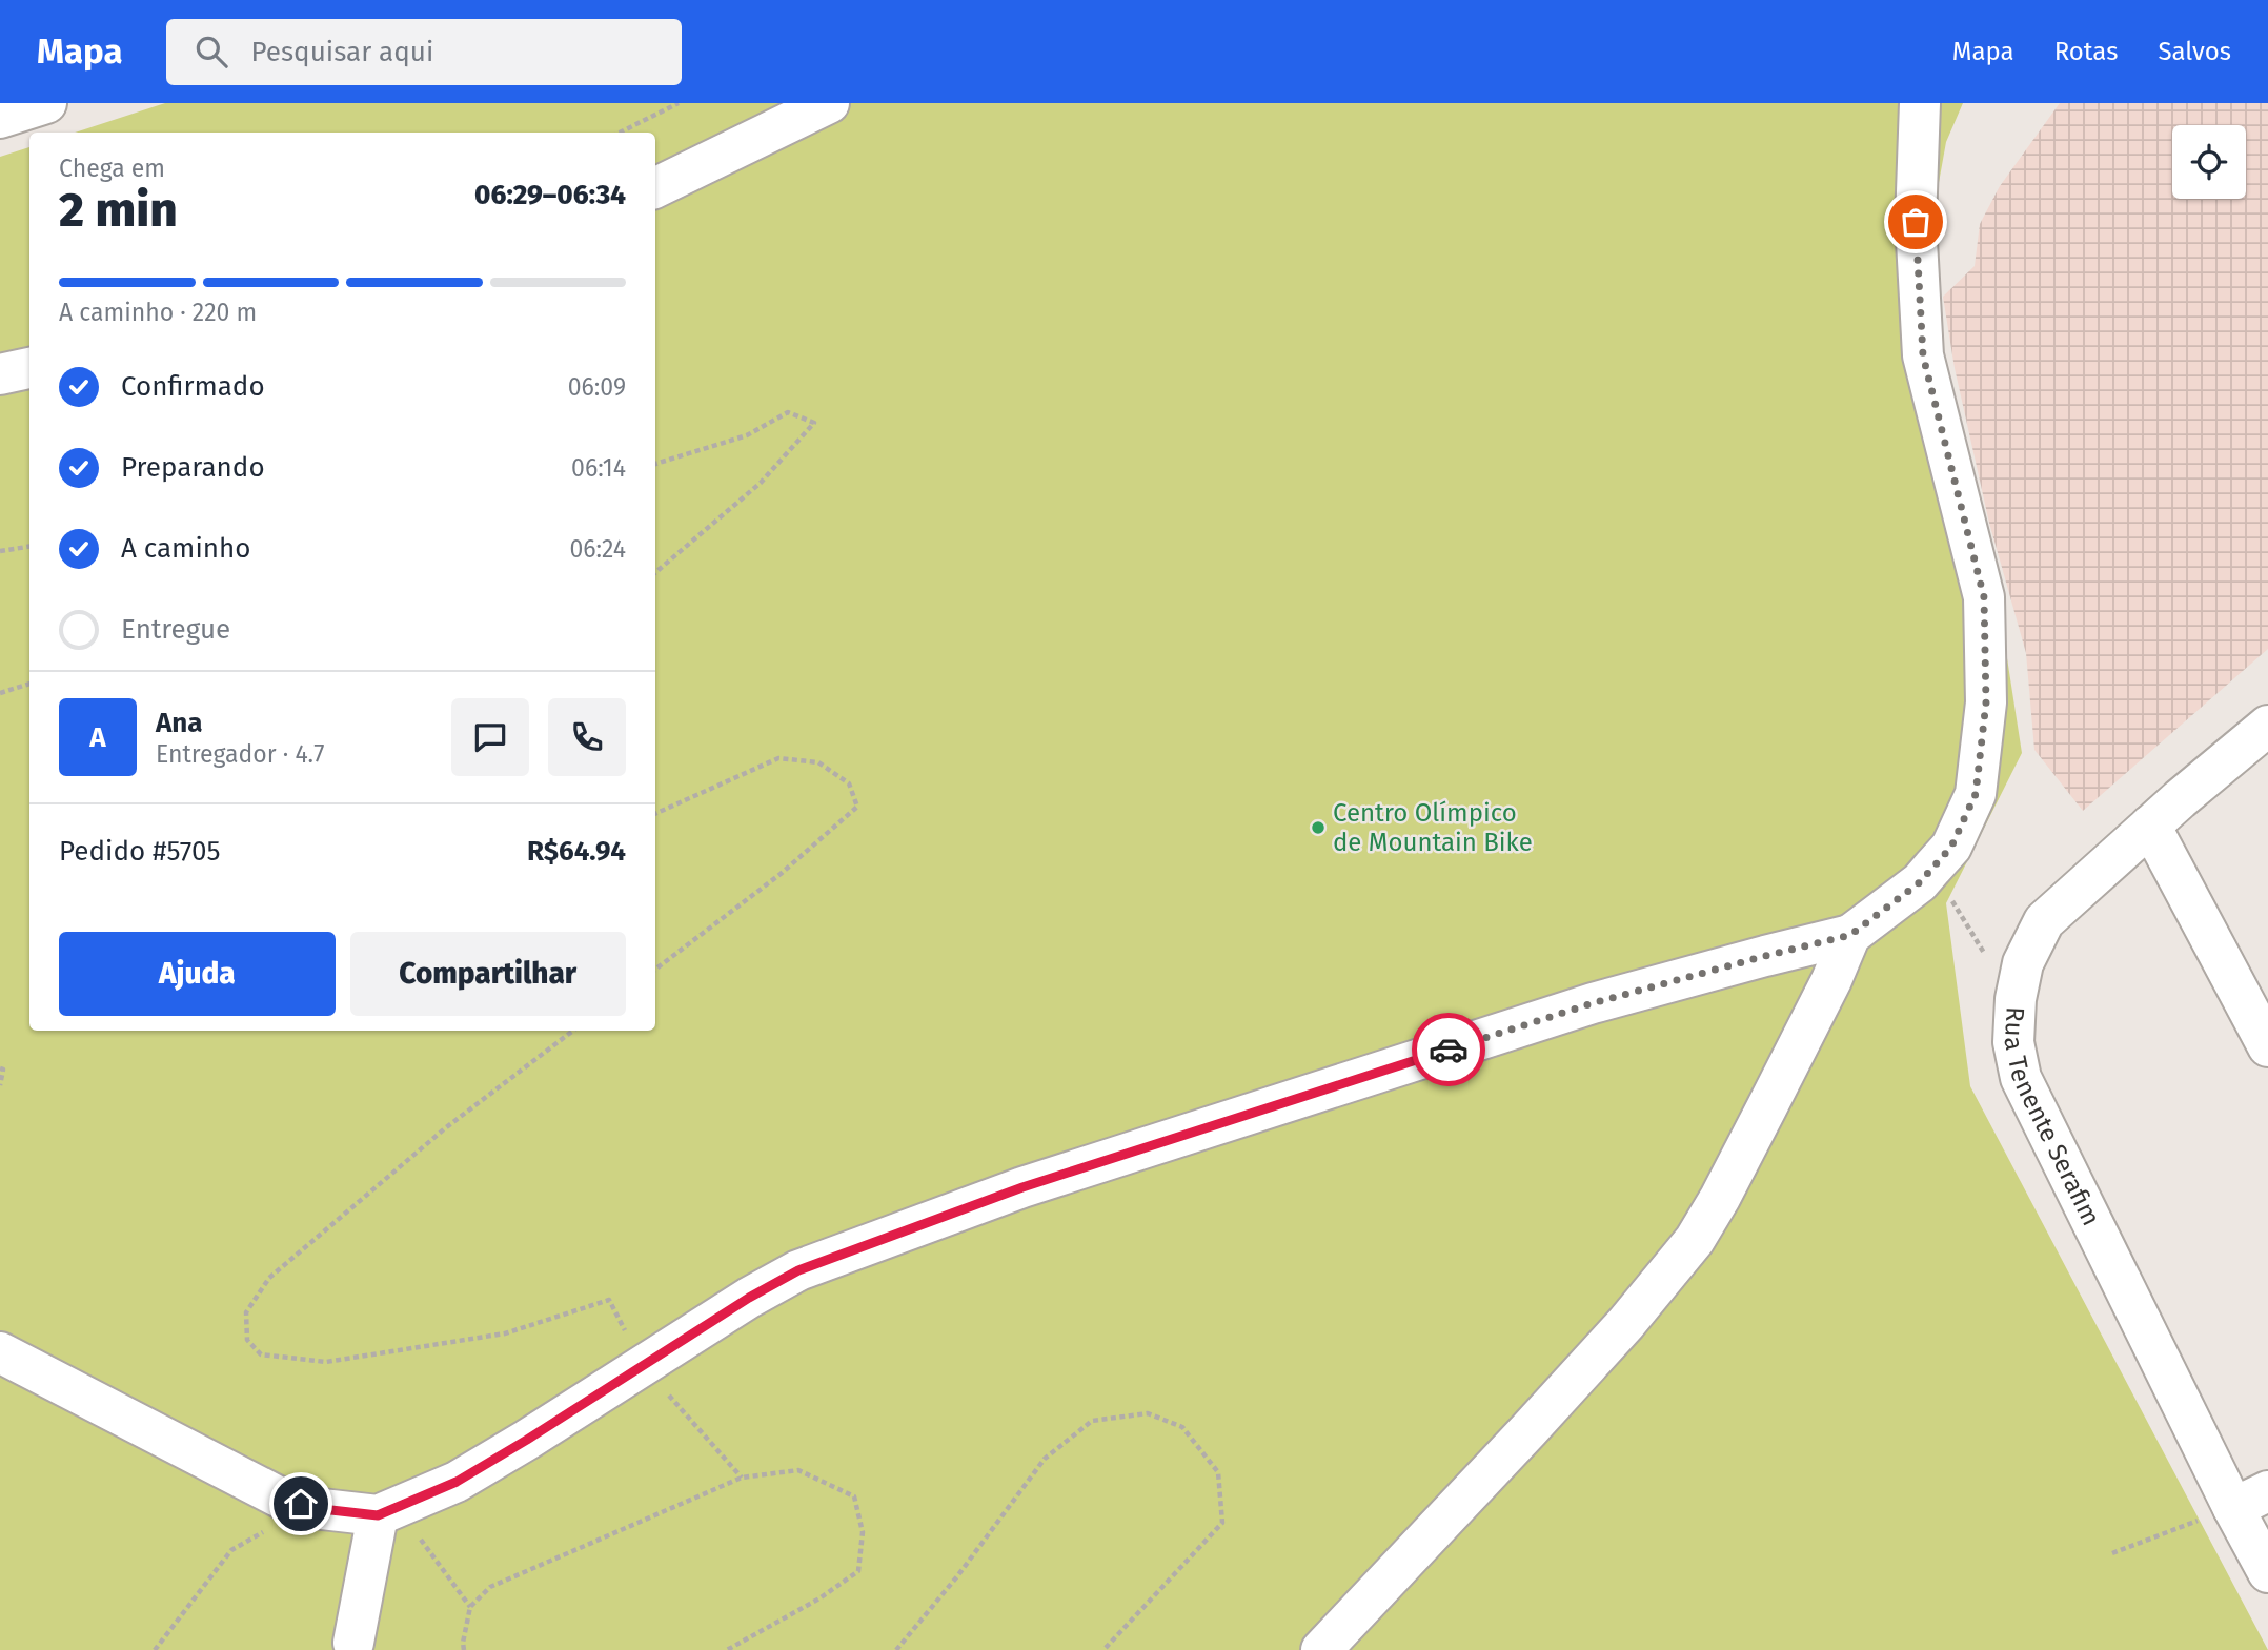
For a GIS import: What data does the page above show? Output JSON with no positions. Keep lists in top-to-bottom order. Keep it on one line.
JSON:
{"streets":{"street":["Rua Tenente Serafim"]},"places":["Centro Olímpico de Mountain Bike"],"page":{"header":"Mapa","search":"Pesquisar aqui","nav":["Mapa","Rotas","Salvos"],"heading":["2 min","Chega em","06:29–06:34"],"panel":["Ana","Entregador · 4.7","Pedido #5705","R$64.94"],"bar":"A caminho · 220 m","list":[["Confirmado","06:09"],["Preparando","06:14"],["A caminho","06:24"],"Entregue"],"round":"A","buttons":["Ajuda","Compartilhar"]}}
